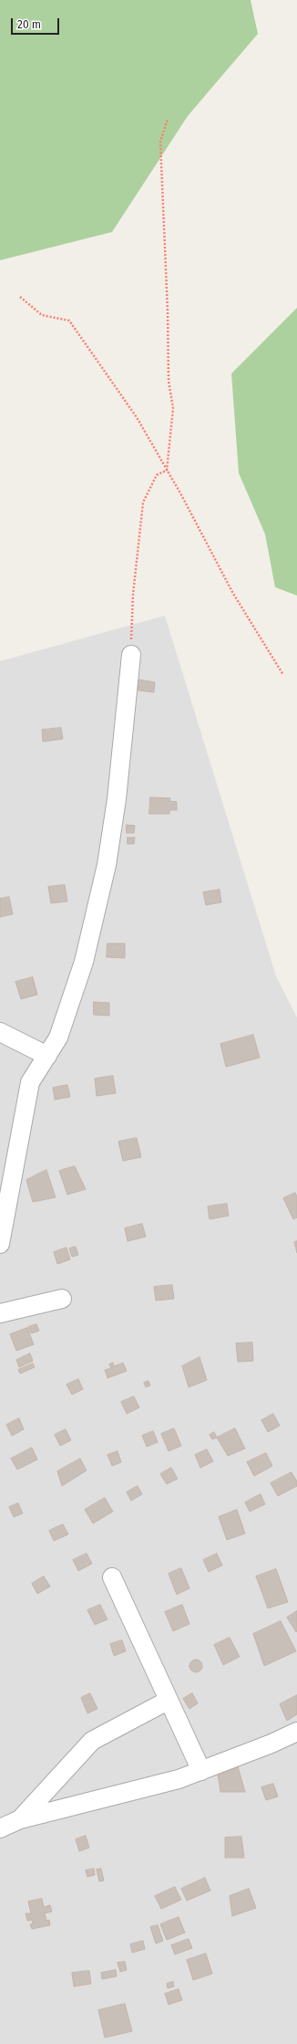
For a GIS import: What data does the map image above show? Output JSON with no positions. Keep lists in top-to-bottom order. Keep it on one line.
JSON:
{"scale_bar":"20 m"}
